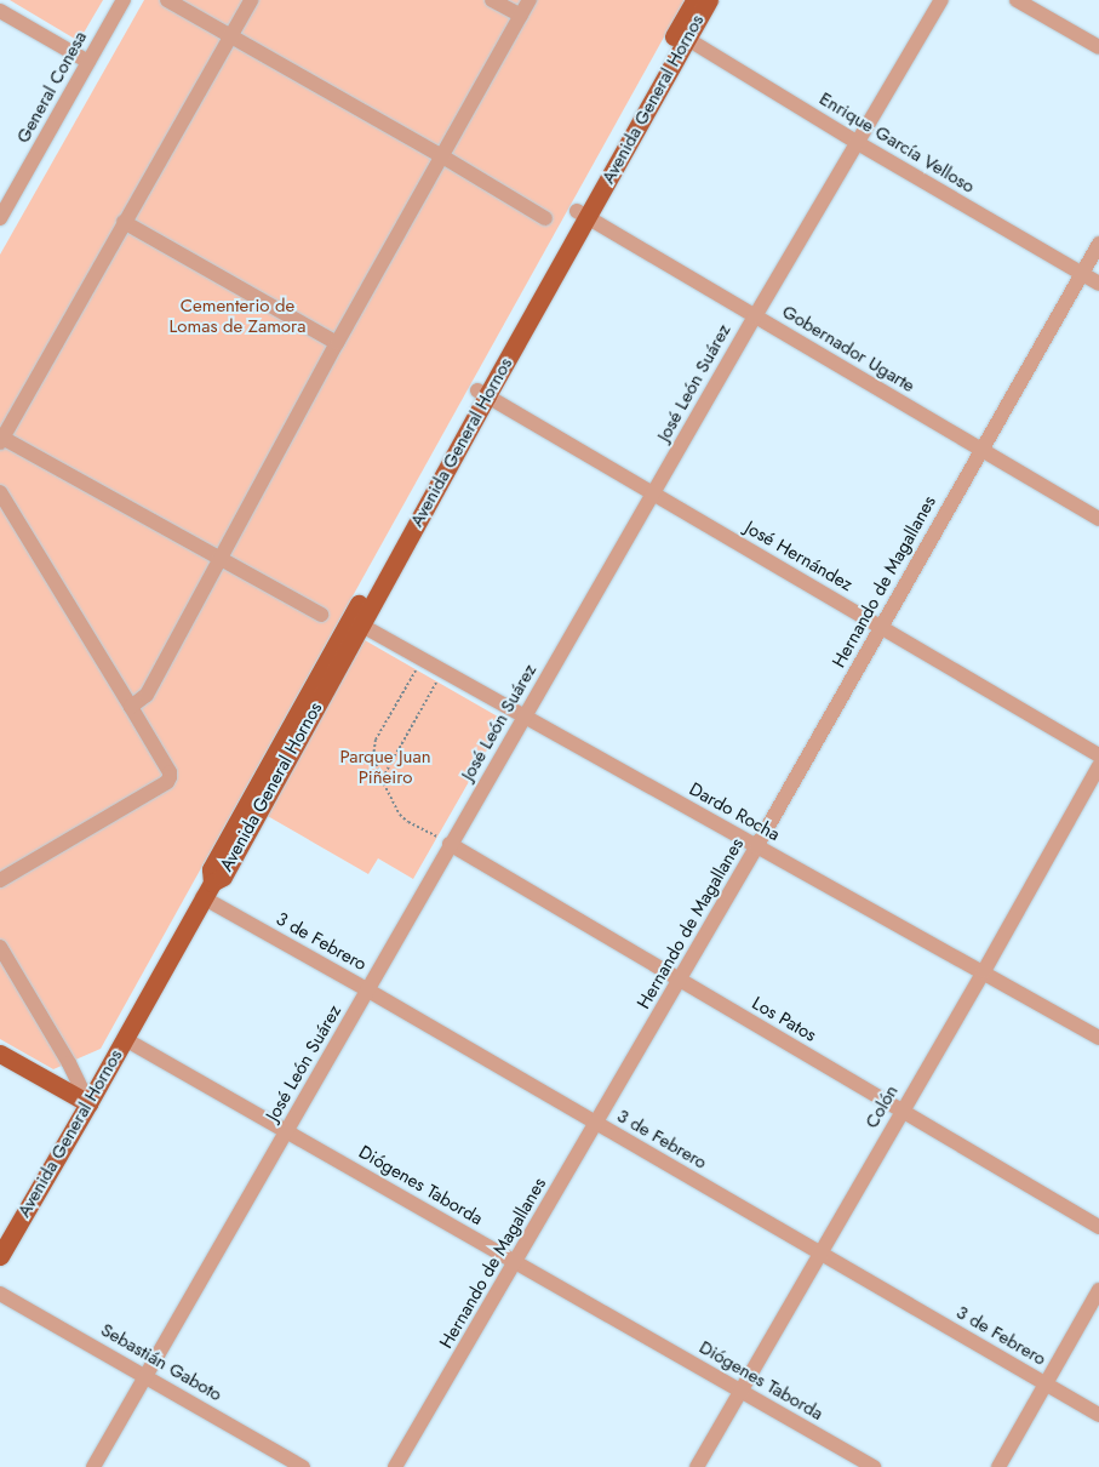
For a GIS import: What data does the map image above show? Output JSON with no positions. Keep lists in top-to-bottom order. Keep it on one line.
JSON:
{"streets":{"main road":["Avenida General Hornos"],"street":["General Conesa","Enrique García Velloso","Gobernador Ugarte","José León Suárez","José Hernández","Hernando de Magallanes","Dardo Rocha","3 de Febrero","Los Patos","Colón","Diógenes Taborda","Sebastián Gaboto"]},"crossings":[["Avenida General Hornos","Enrique García Velloso"],["Avenida General Hornos","Gobernador Ugarte"],["Avenida General Hornos","José Hernández"],["Avenida General Hornos","Dardo Rocha"],["Avenida General Hornos","3 de Febrero"],["Avenida General Hornos","Diógenes Taborda"],["Enrique García Velloso","José León Suárez"],["Enrique García Velloso","Hernando de Magallanes"],["Gobernador Ugarte","José León Suárez"],["Gobernador Ugarte","Hernando de Magallanes"],["José León Suárez","José Hernández"],["José León Suárez","Dardo Rocha"],["José León Suárez","3 de Febrero"],["José León Suárez","Los Patos"],["José León Suárez","Diógenes Taborda"],["José León Suárez","Sebastián Gaboto"],["José Hernández","Hernando de Magallanes"],["Hernando de Magallanes","Dardo Rocha"],["Hernando de Magallanes","3 de Febrero"],["Hernando de Magallanes","Los Patos"],["Hernando de Magallanes","Diógenes Taborda"],["Dardo Rocha","Colón"],["3 de Febrero","Colón"],["Los Patos","Colón"],["Colón","Diógenes Taborda"]],"parks":["Cementerio de Lomas de Zamora","Parque Juan Piñeiro"]}
